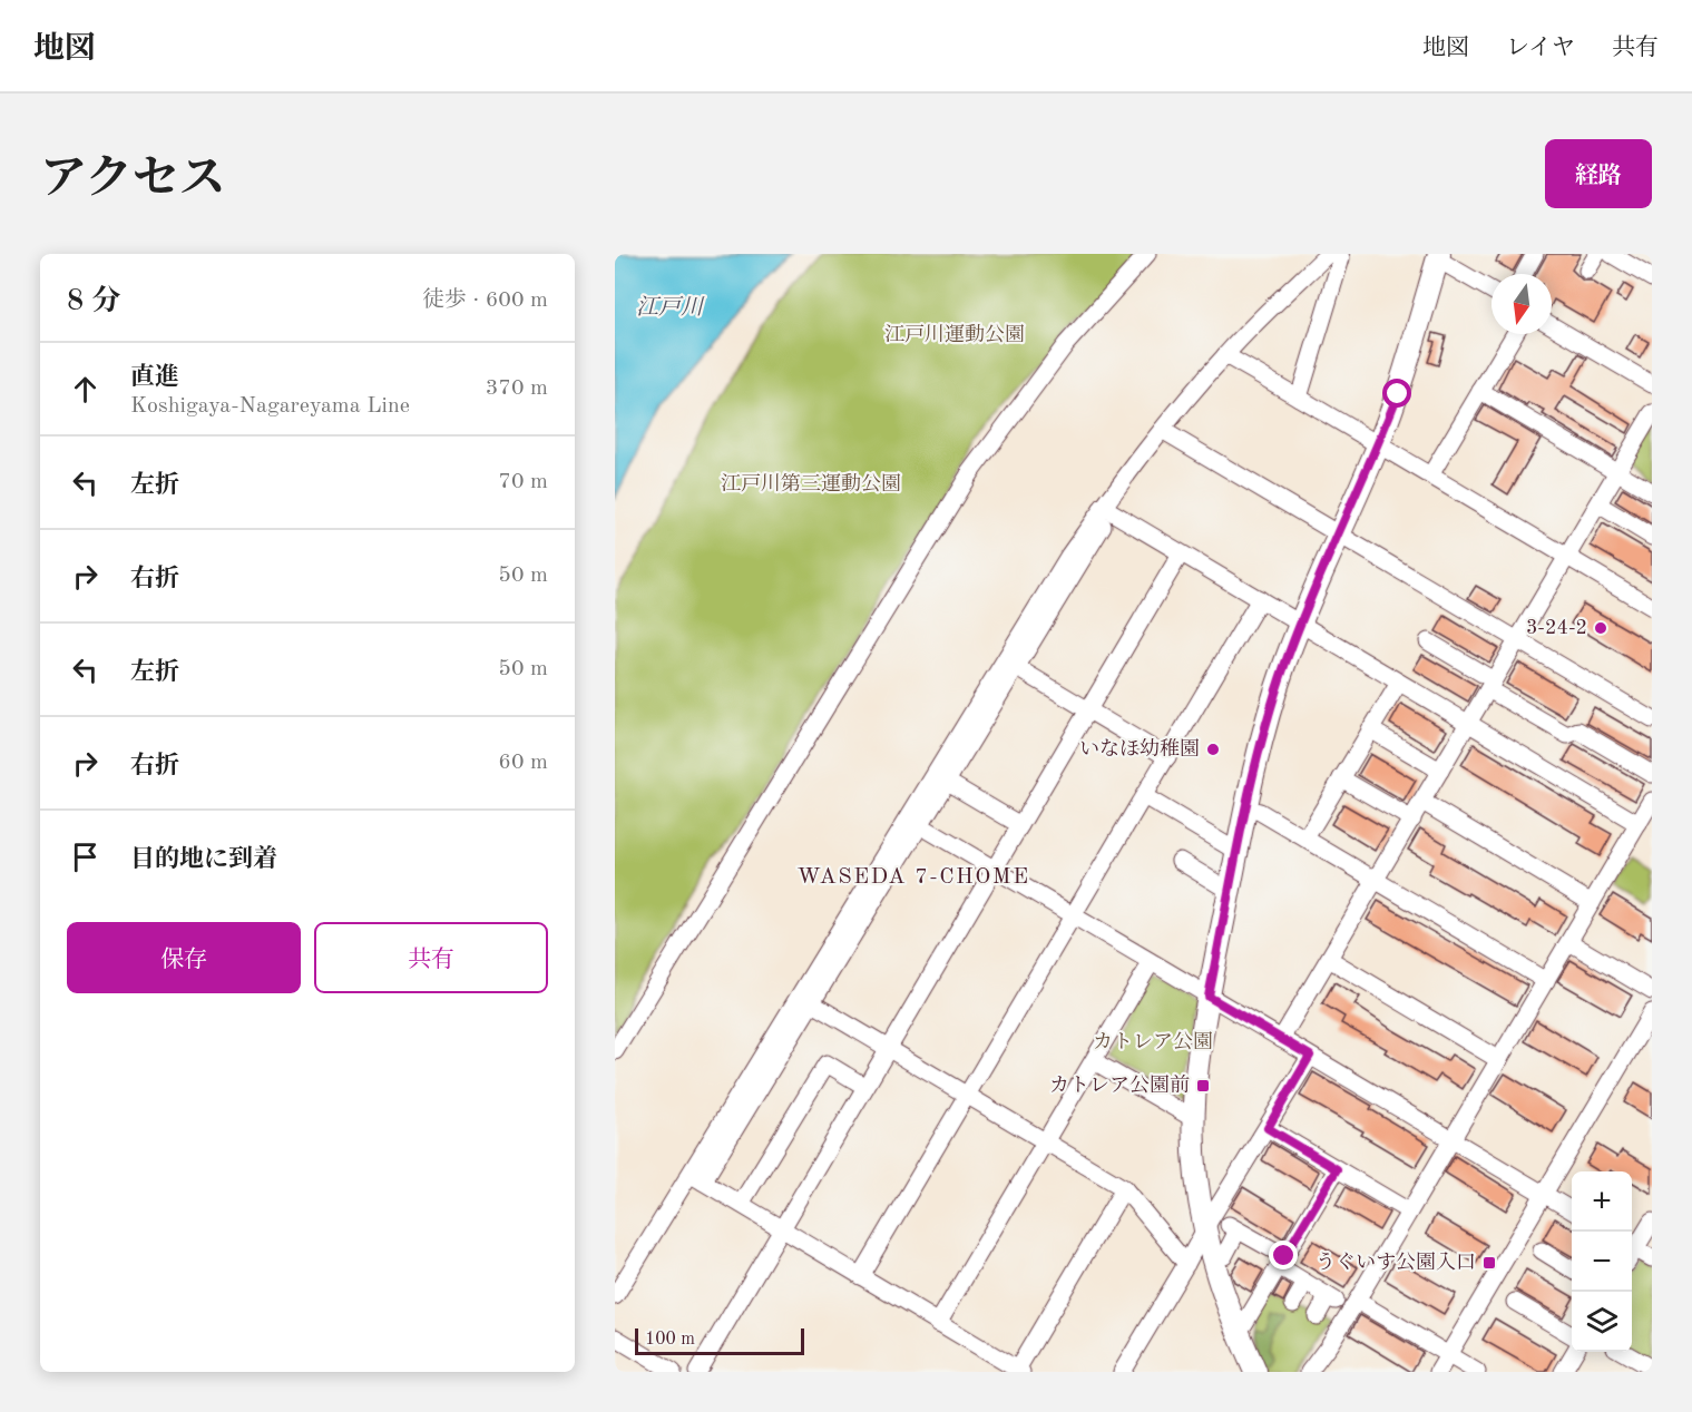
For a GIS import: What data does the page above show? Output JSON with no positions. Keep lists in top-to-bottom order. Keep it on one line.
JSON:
{"districts":["WASEDA 7-CHOME"],"water":["江戸川"],"parks":["江戸川運動公園","江戸川第三運動公園","カトレア公園"],"places":{"other":["3-24-2","いなほ幼稚園"],"transit":["カトレア公園前","うぐいす公園入口"]},"scale_bar":"100 m","north":"bottom","page":{"header":"地図","nav":["地図","レイヤ","共有"],"title":"アクセス","buttons":["経路",["保存","共有"]],"heading":["8 分","徒歩 · 600 m"],"list":[["直進","Koshigaya-Nagareyama Line","370 m"],["左折","70 m"],["右折","50 m"],["左折","50 m"],["右折","60 m"],"目的地に到着"],"map_buttons":["+","−"],"scale":"100 m"}}
